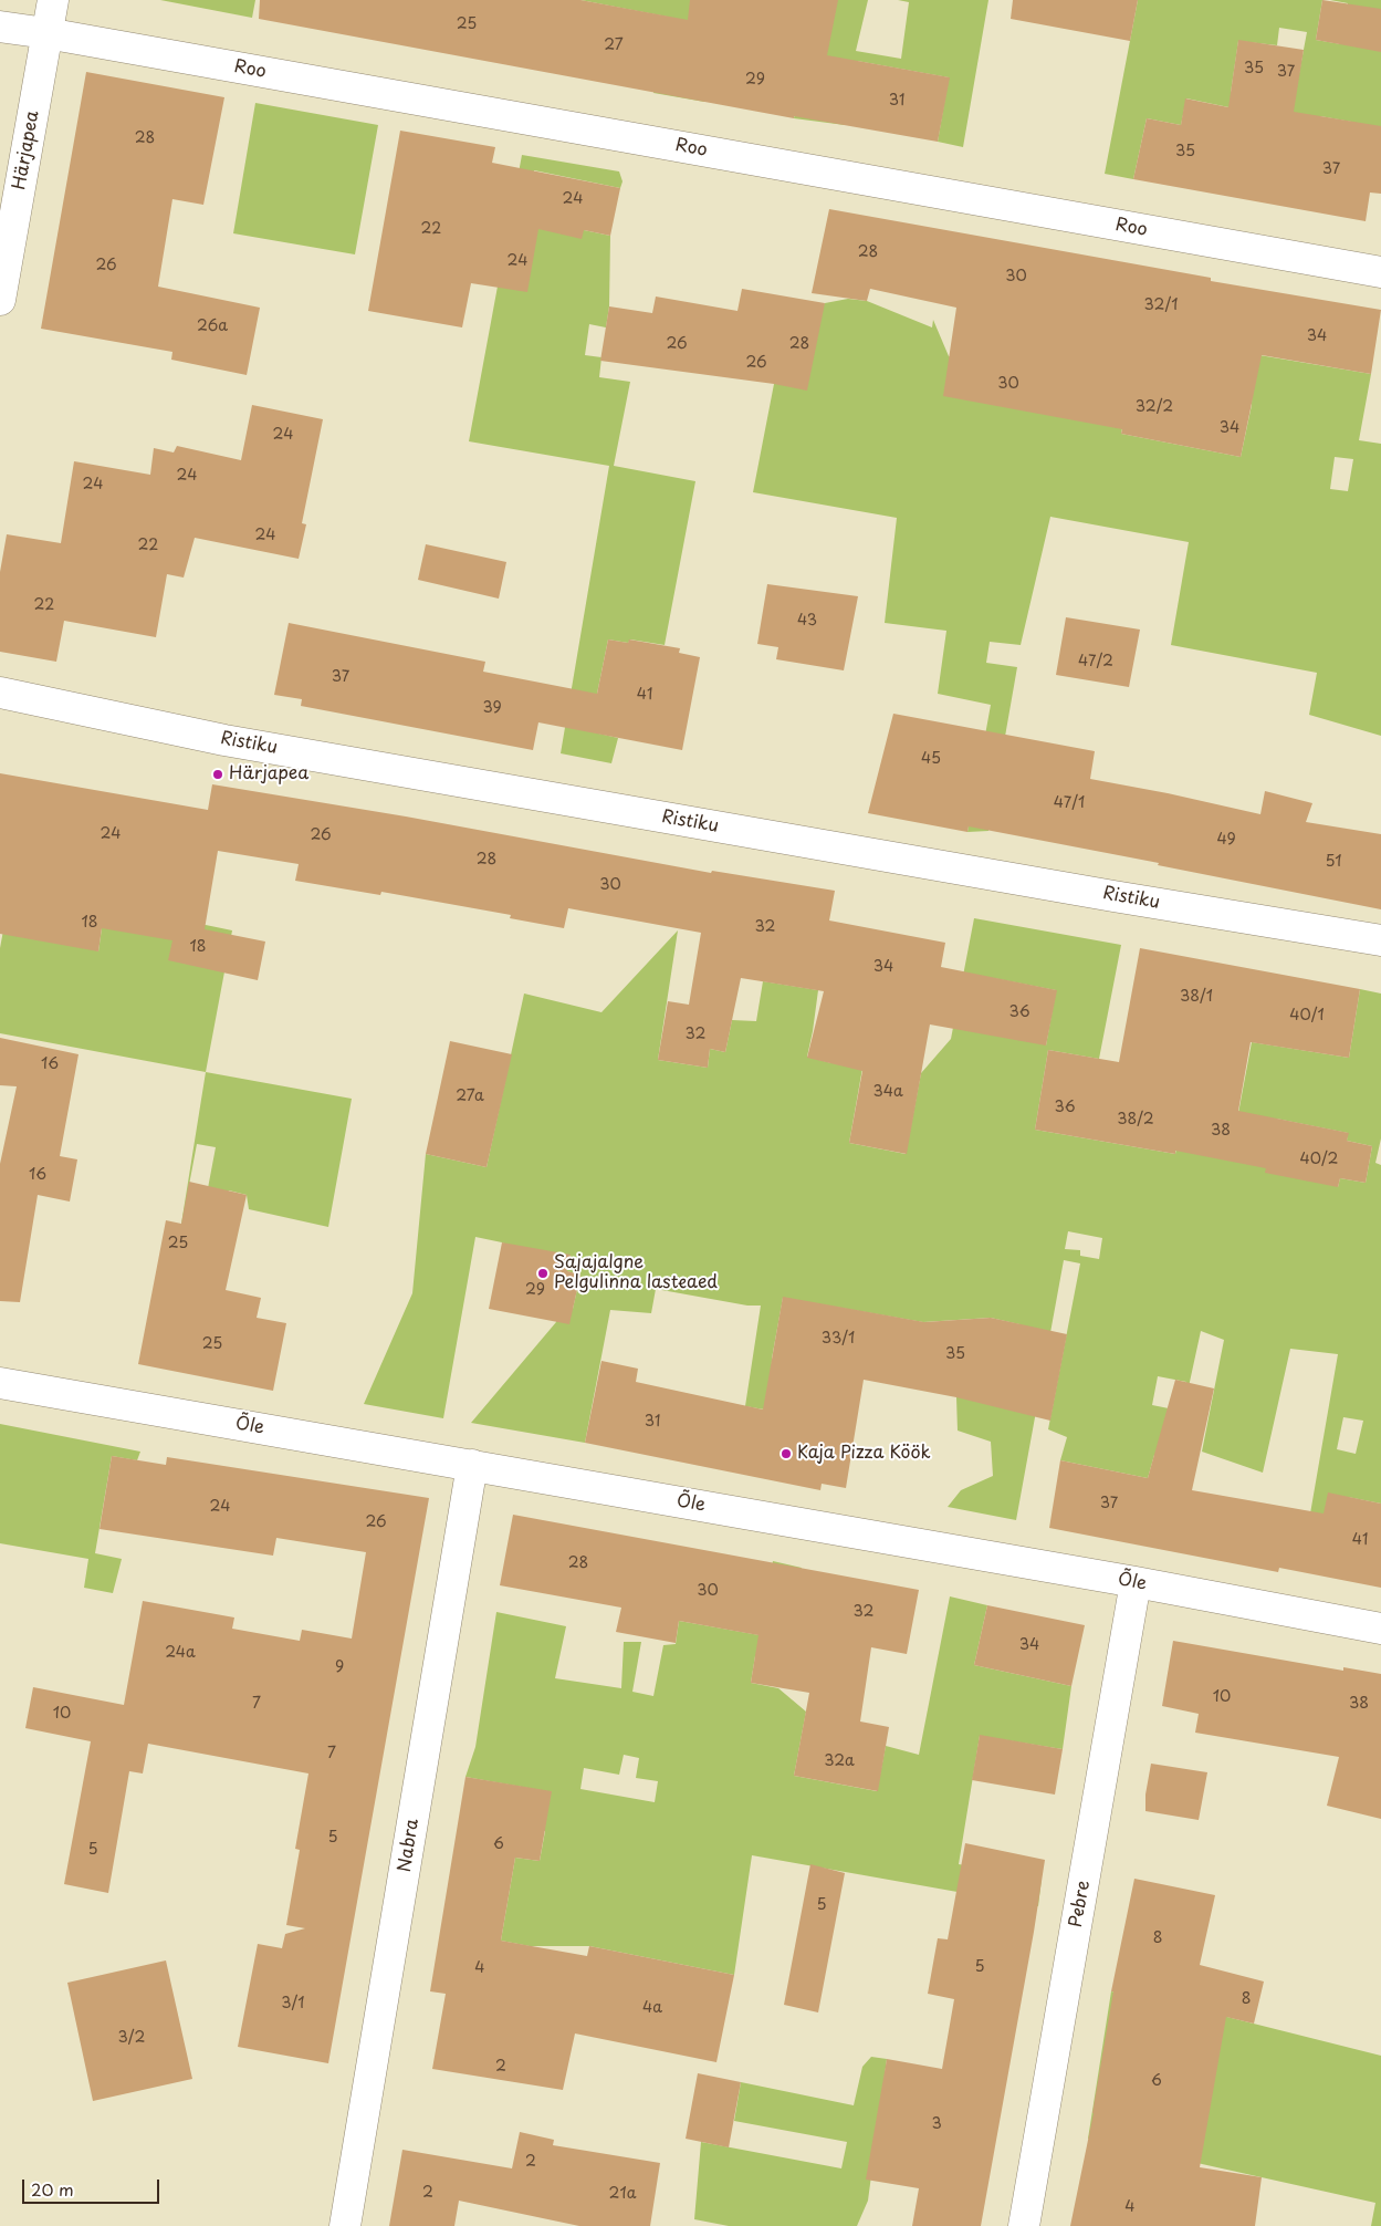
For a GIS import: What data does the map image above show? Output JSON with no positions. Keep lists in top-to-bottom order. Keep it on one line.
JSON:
{"streets":{"street":["Roo","Härjapea","Ristiku","Õle","Nabra","Pebre"]},"crossings":[["Roo","Härjapea"],["Õle","Nabra"],["Õle","Pebre"]],"places":["Härjapea","Sajajalgne Pelgulinna lasteaed","Kaja Pizza Köök"],"house_numbers":["25","27","35","37","29","31","28","35","37","24","22","28","24","26","30","32/1","26a","34","26","28","26","30","32/2","34","24","24","24","24","22","22","43","47/2","37","41","39","45","47/1","24","26","49","28","51","30","18","32","18","34","38/1","36","40/1","32","16","34a","27a","36","38/2","38","40/2","16","25","29","33/1","25","35","31","37","24","26","41","28","30","32","34","24a","9","10","7","38","10","7","32a","5","6","5","5","8","5","4","8","3/1","4a","3/2","2","6","3","2","2","21a","4"],"scale_bar":"20 m"}
